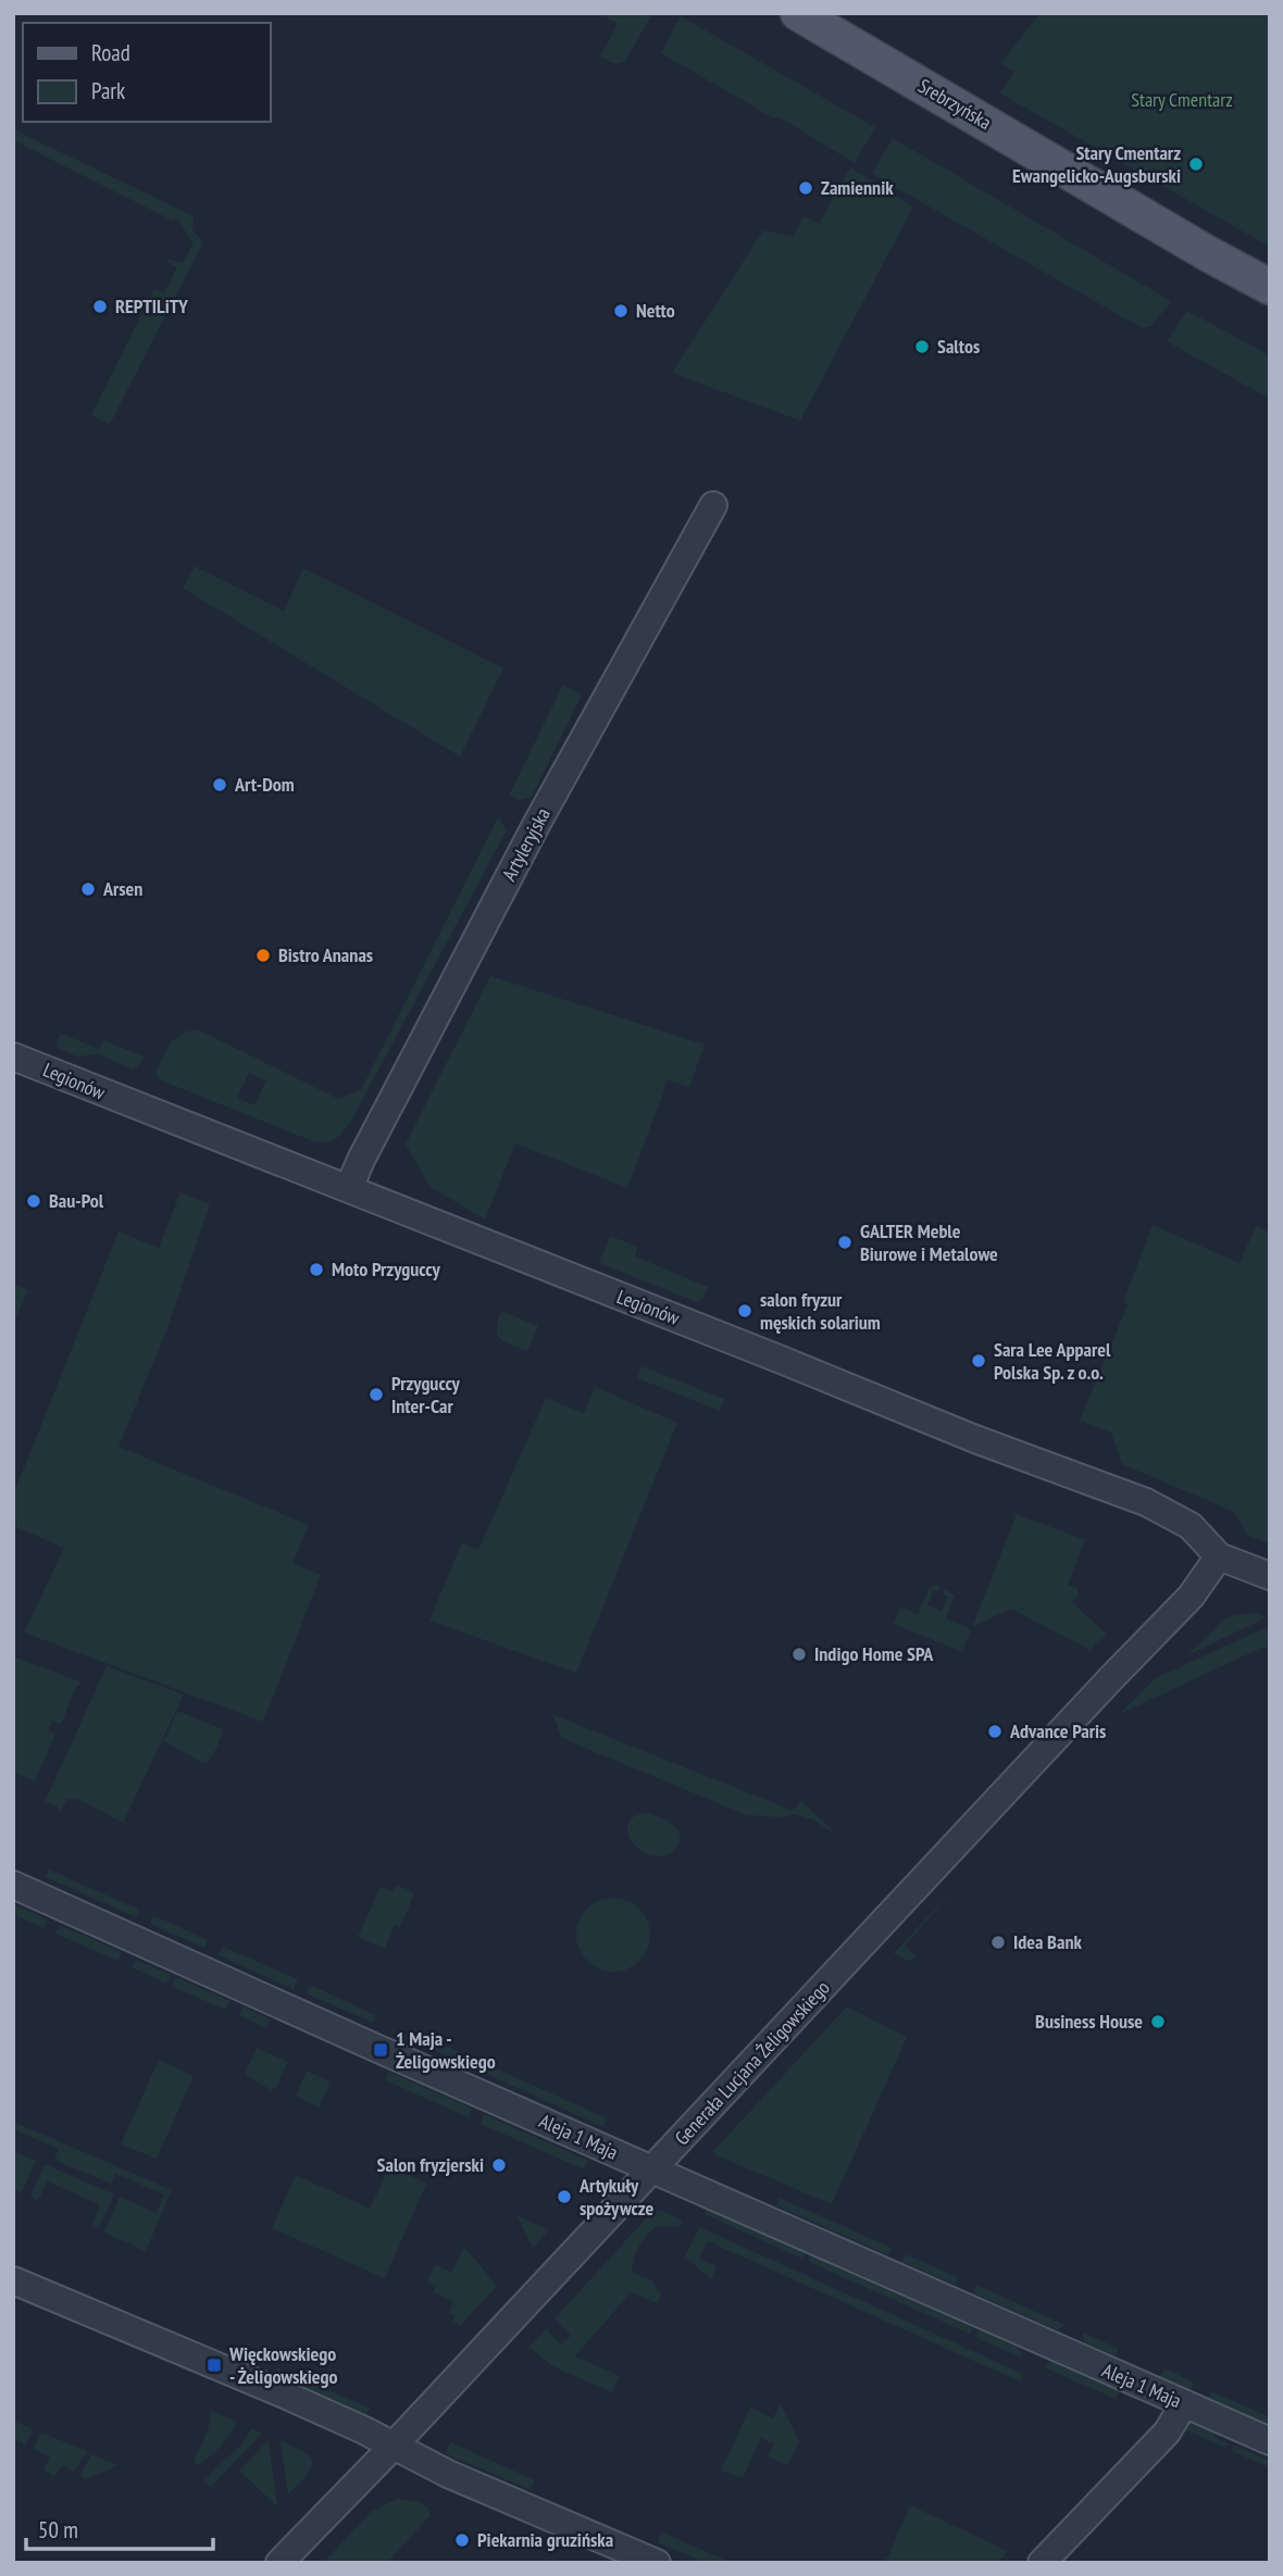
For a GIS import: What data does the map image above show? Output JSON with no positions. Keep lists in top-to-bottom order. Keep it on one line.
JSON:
{"streets":{"main road":["Srebrzyńska"],"street":["Artyleryjska","Legionów","Generała Lucjana Żeligowskiego","Aleja 1 Maja"]},"crossings":[["Artyleryjska","Legionów"],["Legionów","Generała Lucjana Żeligowskiego"],["Generała Lucjana Żeligowskiego","Aleja 1 Maja"]],"parks":["Stary Cmentarz"],"places":{"other":["Stary Cmentarz Ewangelicko-Augsburski","Zamiennik","REPTILiTY","Netto","Saltos","Art-Dom","Arsen","Bistro Ananas","Bau-Pol","GALTER Meble Biurowe i Metalowe","Moto Przyguccy","salon fryzur męskich solarium","Sara Lee Apparel Polska Sp. z o.o.","Przyguccy Inter-Car","Indigo Home SPA","Advance Paris","Idea Bank","Business House","Salon fryzjerski","Artykuły spożywcze","Piekarnia gruzińska"],"transit":["1 Maja - Żeligowskiego","Więckowskiego - Żeligowskiego"]},"legend":["Road","Park"],"scale_bar":"50 m"}
